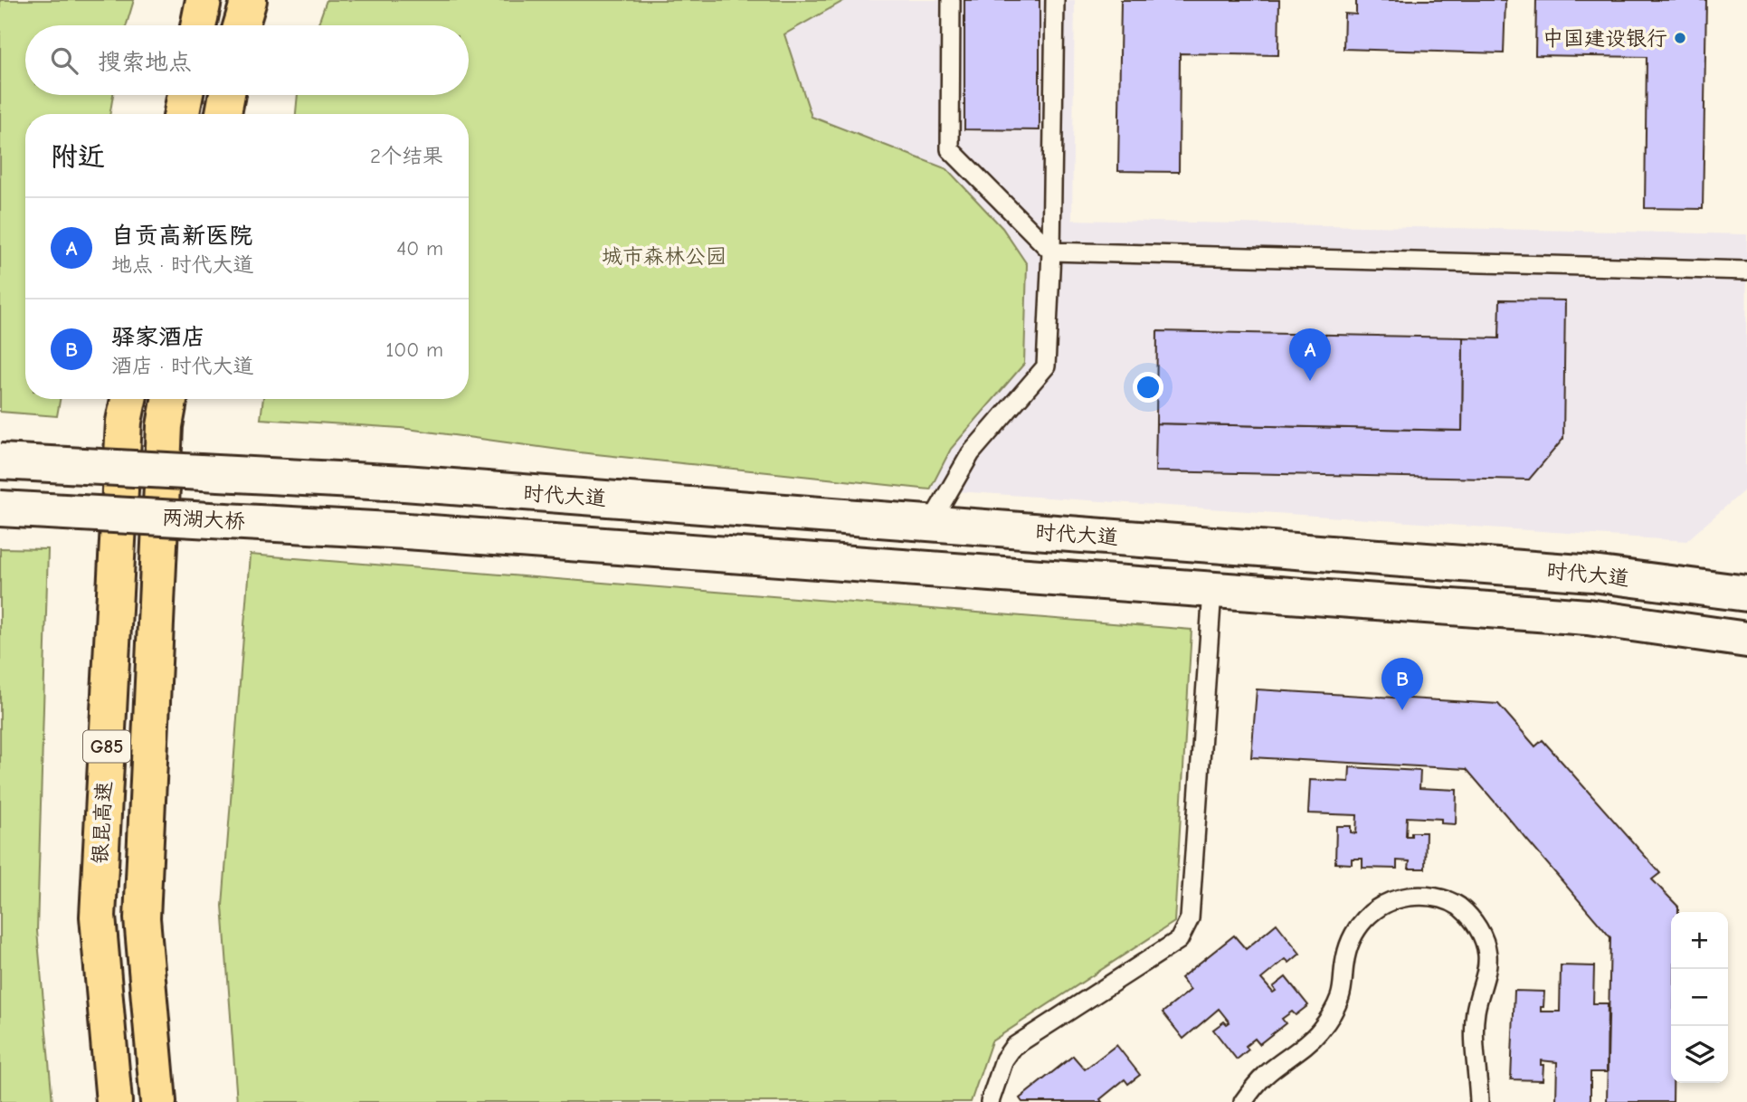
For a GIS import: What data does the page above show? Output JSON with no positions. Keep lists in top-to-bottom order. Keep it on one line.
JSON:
{"streets":{"highway":["G85","银昆高速"],"main road":["时代大道","两湖大桥"]},"crossings":[["时代大道","两湖大桥"]],"parks":["城市森林公园"],"places":["中国建设银行"],"page":{"search":"搜索地点","heading":["附近","2个结果"],"list":[{"mark":"A","name":"自贡高新医院","note":"地点 · 时代大道","value":"40 m"},{"mark":"B","name":"驿家酒店","note":"酒店 · 时代大道","value":"100 m"}],"pins":["A","B"],"map_buttons":["+","−"]}}
